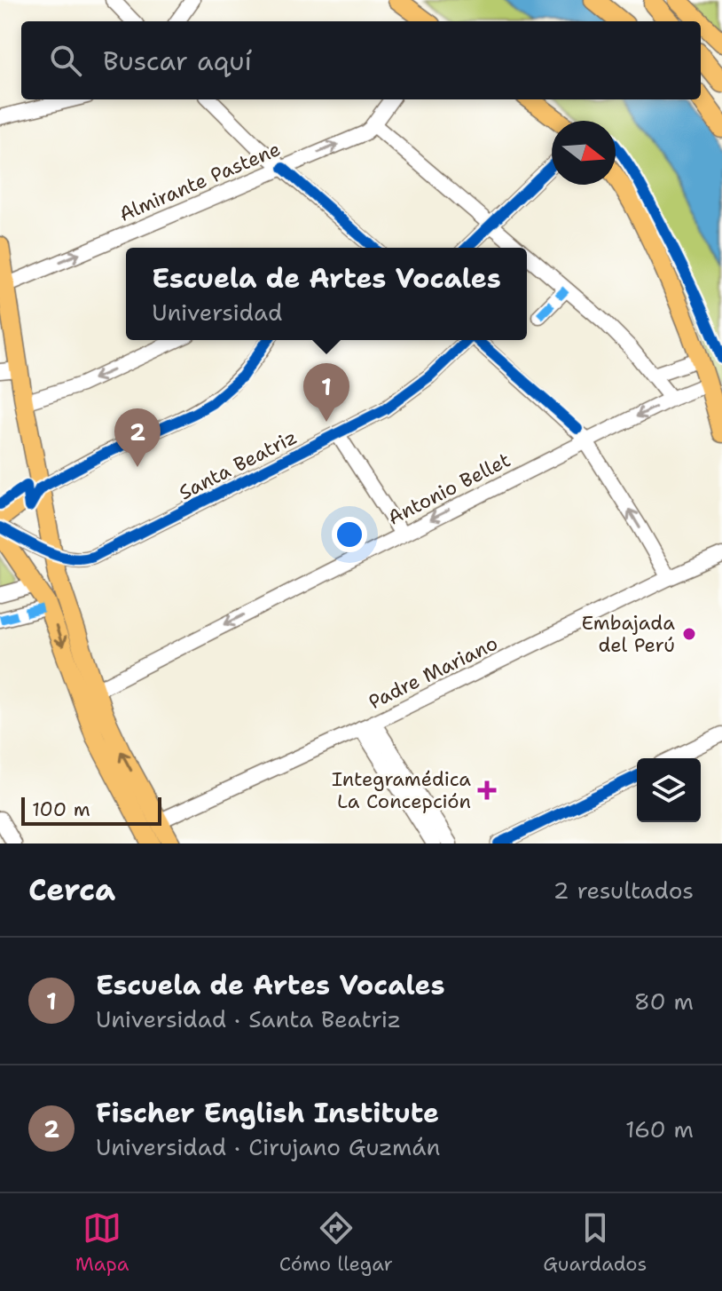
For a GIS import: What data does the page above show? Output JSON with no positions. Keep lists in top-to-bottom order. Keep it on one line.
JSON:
{"streets":{"street":["Almirante Pastene","Santa Beatriz","Antonio Bellet","Padre Mariano"]},"one_way":["Antonio Bellet"],"places":{"other":["Embajada del Perú"],"health":["Integramédica La Concepción"]},"scale_bar":"100 m","north":"right","page":{"search":"Buscar aquí","popup":["Escuela de Artes Vocales","Universidad"],"pins":["1","2"],"scale":"100 m","heading":["Cerca","2 resultados"],"list":[{"mark":"1","name":"Escuela de Artes Vocales","note":"Universidad · Santa Beatriz","value":"80 m"},{"mark":"2","name":"Fischer English Institute","note":"Universidad · Cirujano Guzmán","value":"160 m"}],"nav":["Mapa","Cómo llegar","Guardados"]}}
